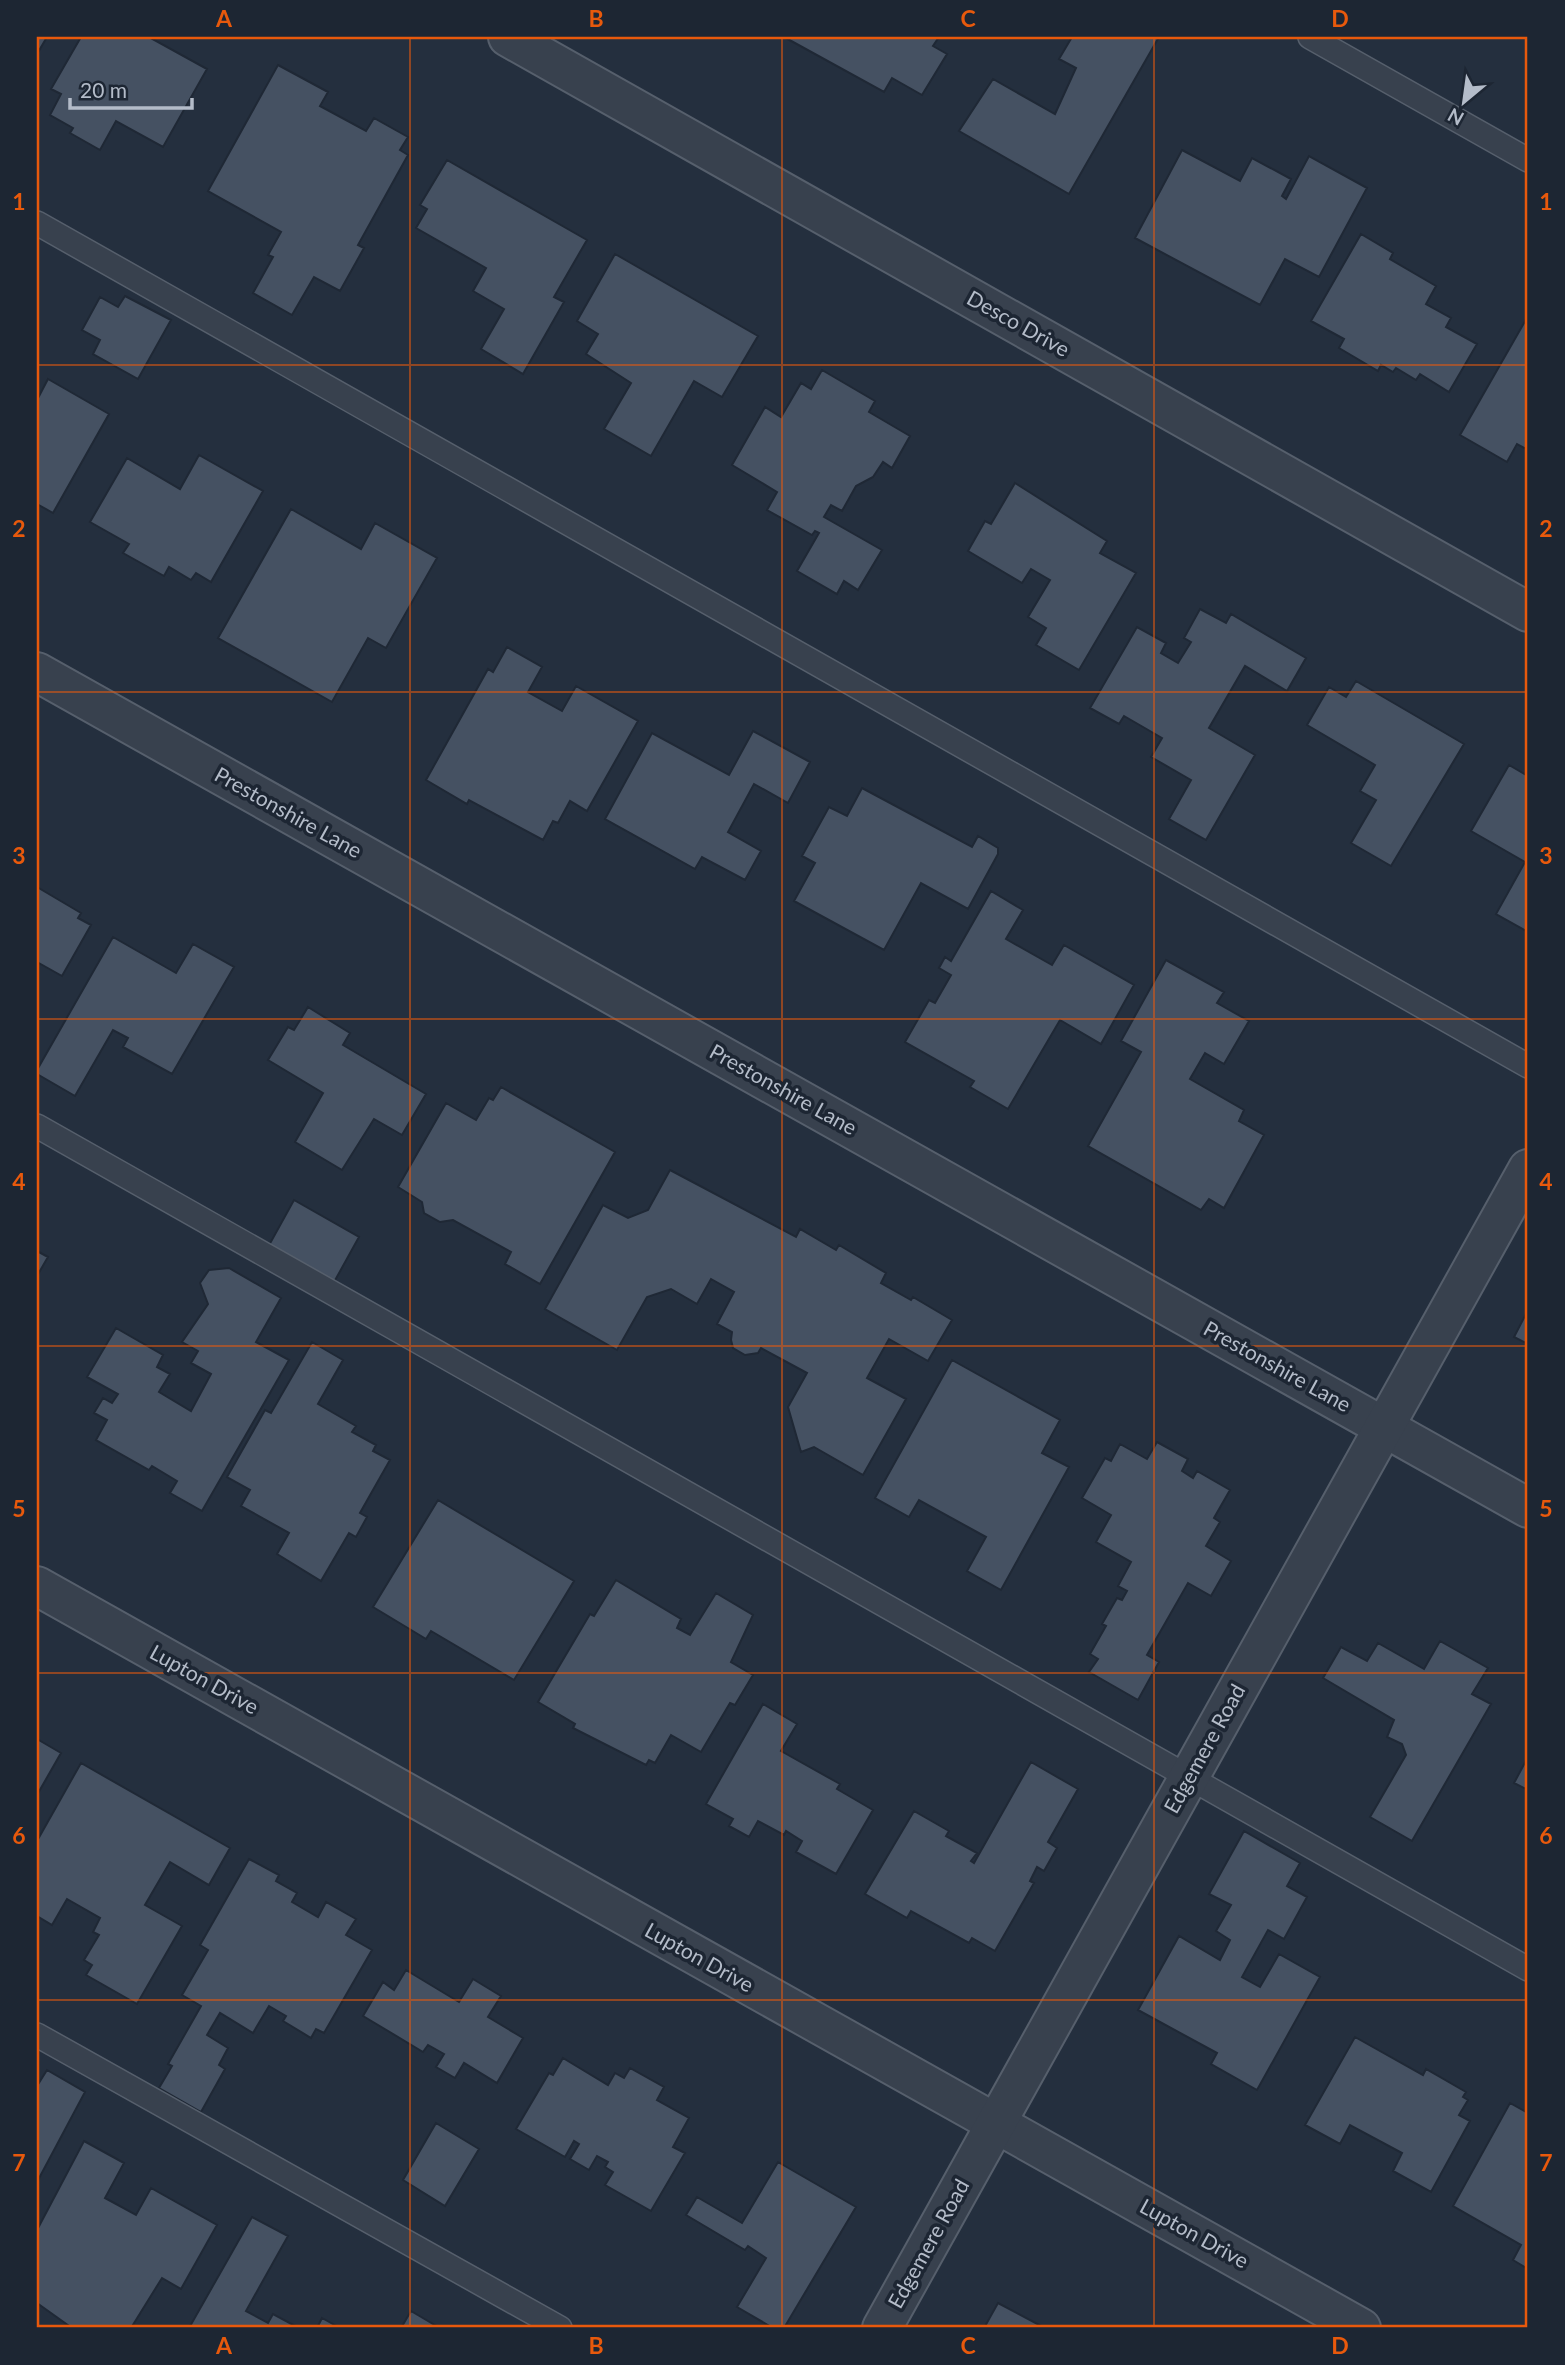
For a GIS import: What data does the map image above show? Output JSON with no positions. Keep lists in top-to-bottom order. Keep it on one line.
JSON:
{"streets":{"street":["Desco Drive","Prestonshire Lane","Lupton Drive","Edgemere Road"]},"crossings":[["Prestonshire Lane","Edgemere Road"],["Lupton Drive","Edgemere Road"]],"scale_bar":"20 m","north":"bottom left","grid":{"columns":["A","B","C","D"],"rows":["1","2","3","4","5","6","7"]}}
